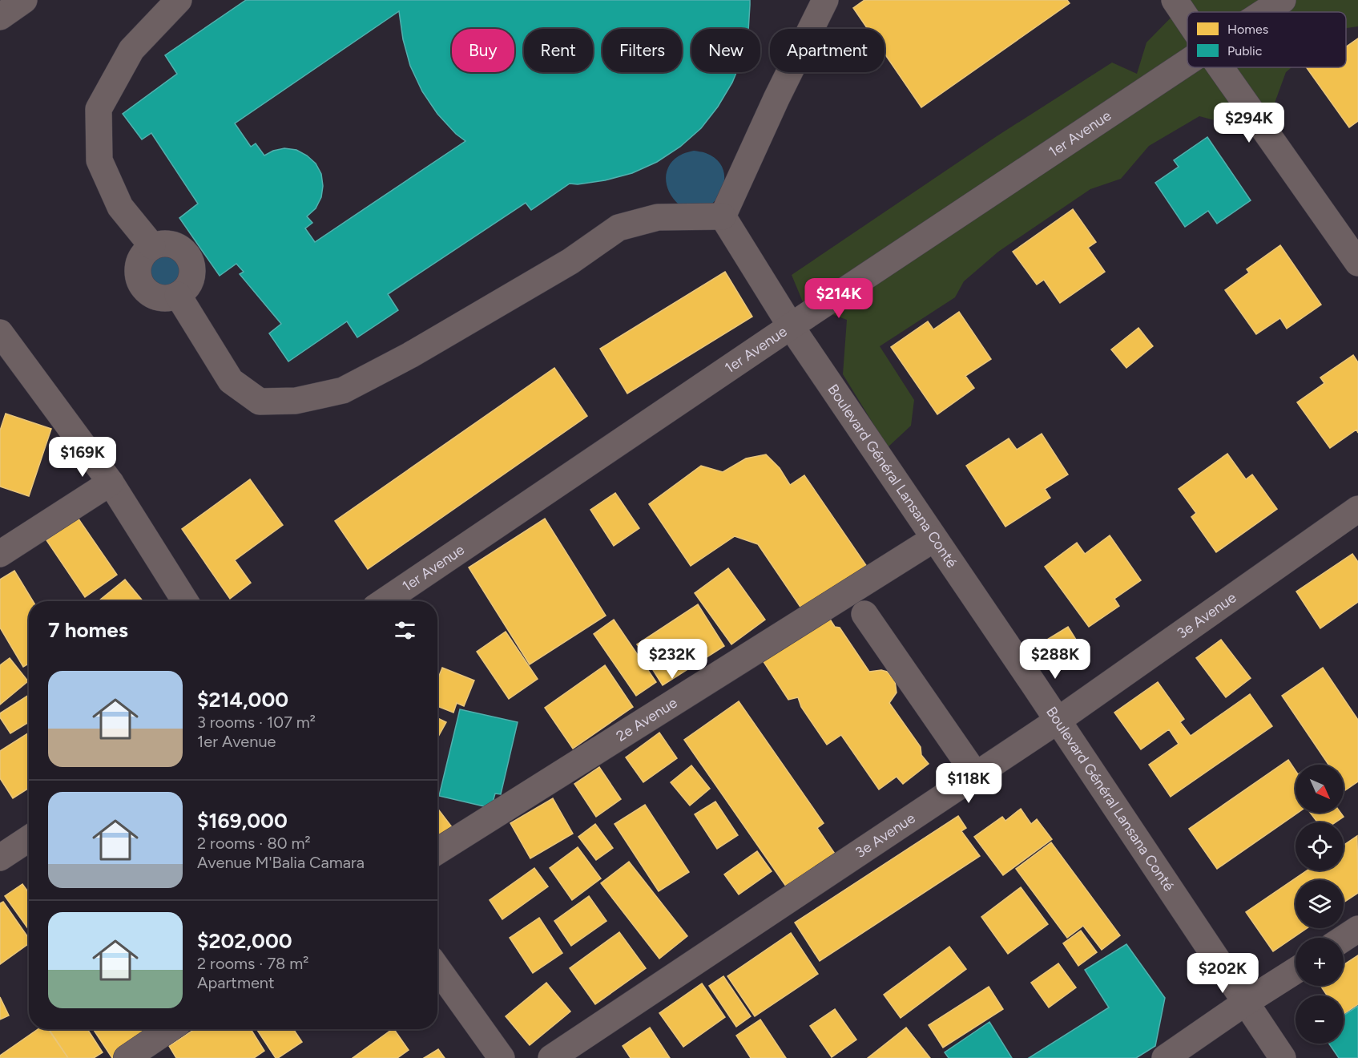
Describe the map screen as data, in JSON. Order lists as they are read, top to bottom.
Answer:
{
  "streets": {
    "street": [
      "1er Avenue",
      "Boulevard Général Lansana Conté",
      "3e Avenue",
      "2e Avenue"
    ]
  },
  "crossings": [
    ["1er Avenue", "Boulevard Général Lansana Conté"],
    ["Boulevard Général Lansana Conté", "3e Avenue"],
    ["Boulevard Général Lansana Conté", "2e Avenue"]
  ],
  "legend": ["Homes", "Public"],
  "north": "bottom right",
  "page": {
    "chip": [
      "Buy",
      "Rent",
      "Filters",
      "New",
      "Apartment"
    ],
    "price": [
      "$294K",
      "$214K",
      "$169K",
      "$232K",
      "$288K",
      "$118K",
      "$202K"
    ],
    "heading": "7 homes",
    "list": [
      {
        "name": "$214,000",
        "note": "3 rooms · 107 m² · 1er Avenue"
      },
      {
        "name": "$169,000",
        "note": "2 rooms · 80 m² · Avenue M'Balia Camara"
      },
      {
        "name": "$202,000",
        "note": "2 rooms · 78 m² · Apartment"
      }
    ],
    "map_buttons": ["+", "−"]
  }
}
